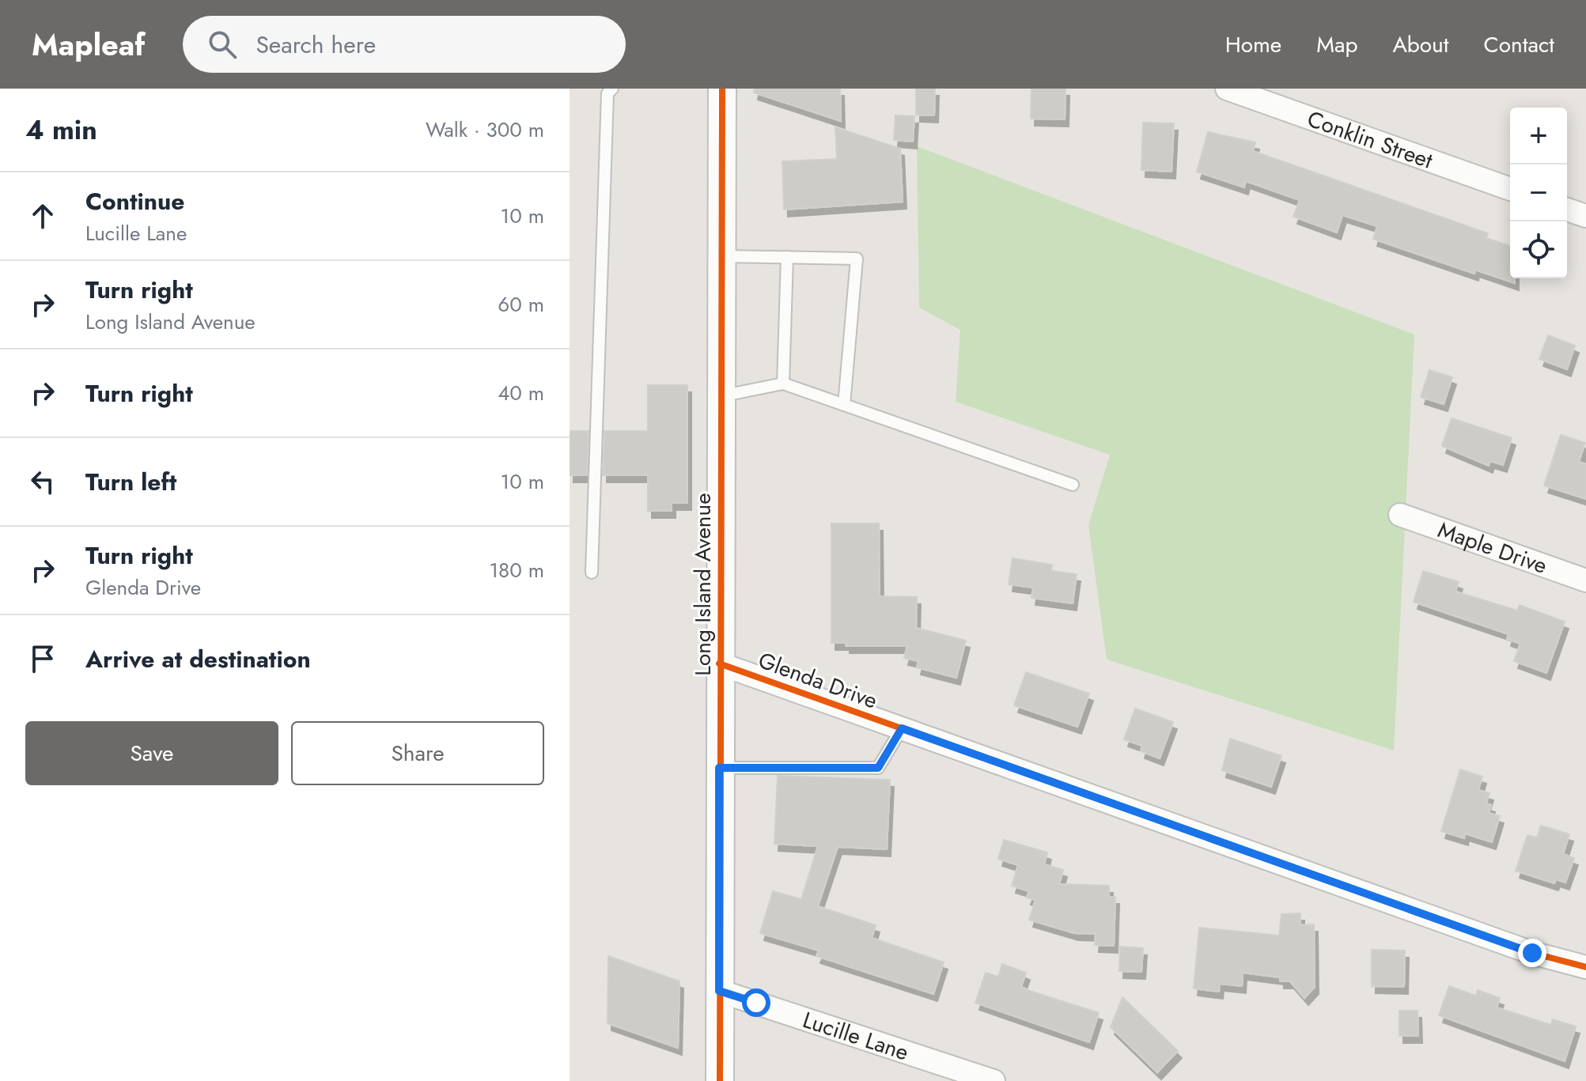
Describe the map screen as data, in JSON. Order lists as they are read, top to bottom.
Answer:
{
  "streets": {
    "street": [
      "Conklin Street",
      "Maple Drive",
      "Long Island Avenue",
      "Glenda Drive",
      "Lucille Lane"
    ]
  },
  "crossings": [
    ["Long Island Avenue", "Glenda Drive"],
    ["Long Island Avenue", "Lucille Lane"]
  ],
  "page": {
    "header": "Mapleaf",
    "search": "Search here",
    "nav": [
      "Home",
      "Map",
      "About",
      "Contact"
    ],
    "heading": ["4 min", "Walk · 300 m"],
    "map_buttons": ["+", "−"],
    "list": [
      ["Continue", "Lucille Lane", "10 m"],
      ["Turn right", "Long Island Avenue", "60 m"],
      ["Turn right", "40 m"],
      ["Turn left", "10 m"],
      ["Turn right", "Glenda Drive", "180 m"],
      "Arrive at destination"
    ],
    "buttons": ["Save", "Share"]
  }
}
